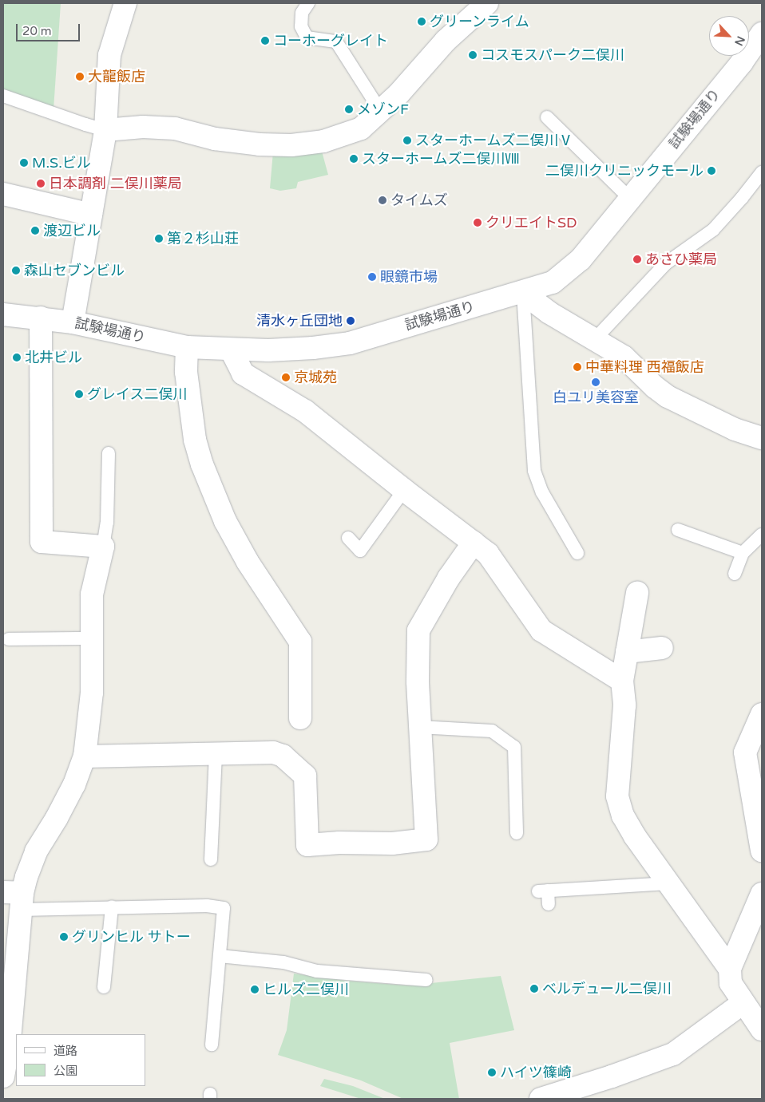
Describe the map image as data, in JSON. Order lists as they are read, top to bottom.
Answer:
{
  "streets": {
    "street": ["試験場通り"]
  },
  "places": [
    "グリーンライム",
    "コーホーグレイト",
    "コスモスパーク二俣川",
    "大龍飯店",
    "メゾンF",
    "スターホームズ二俣川Ⅴ",
    "スターホームズ二俣川Ⅷ",
    "M.S.ビル",
    "二俣川クリニックモール",
    "日本調剤 二俣川薬局",
    "タイムズ",
    "クリエイトSD",
    "渡辺ビル",
    "第２杉山荘",
    "あさひ薬局",
    "森山セブンビル",
    "眼鏡市場",
    "清水ヶ丘団地",
    "北井ビル",
    "中華料理 西福飯店",
    "京城苑",
    "白ユリ美容室",
    "グレイス二俣川",
    "グリンヒル サトー",
    "ベルデュール二俣川",
    "ヒルズ二俣川",
    "ハイツ篠崎"
  ],
  "legend": ["道路", "公園"],
  "scale_bar": "20 m",
  "north": "bottom right"
}
